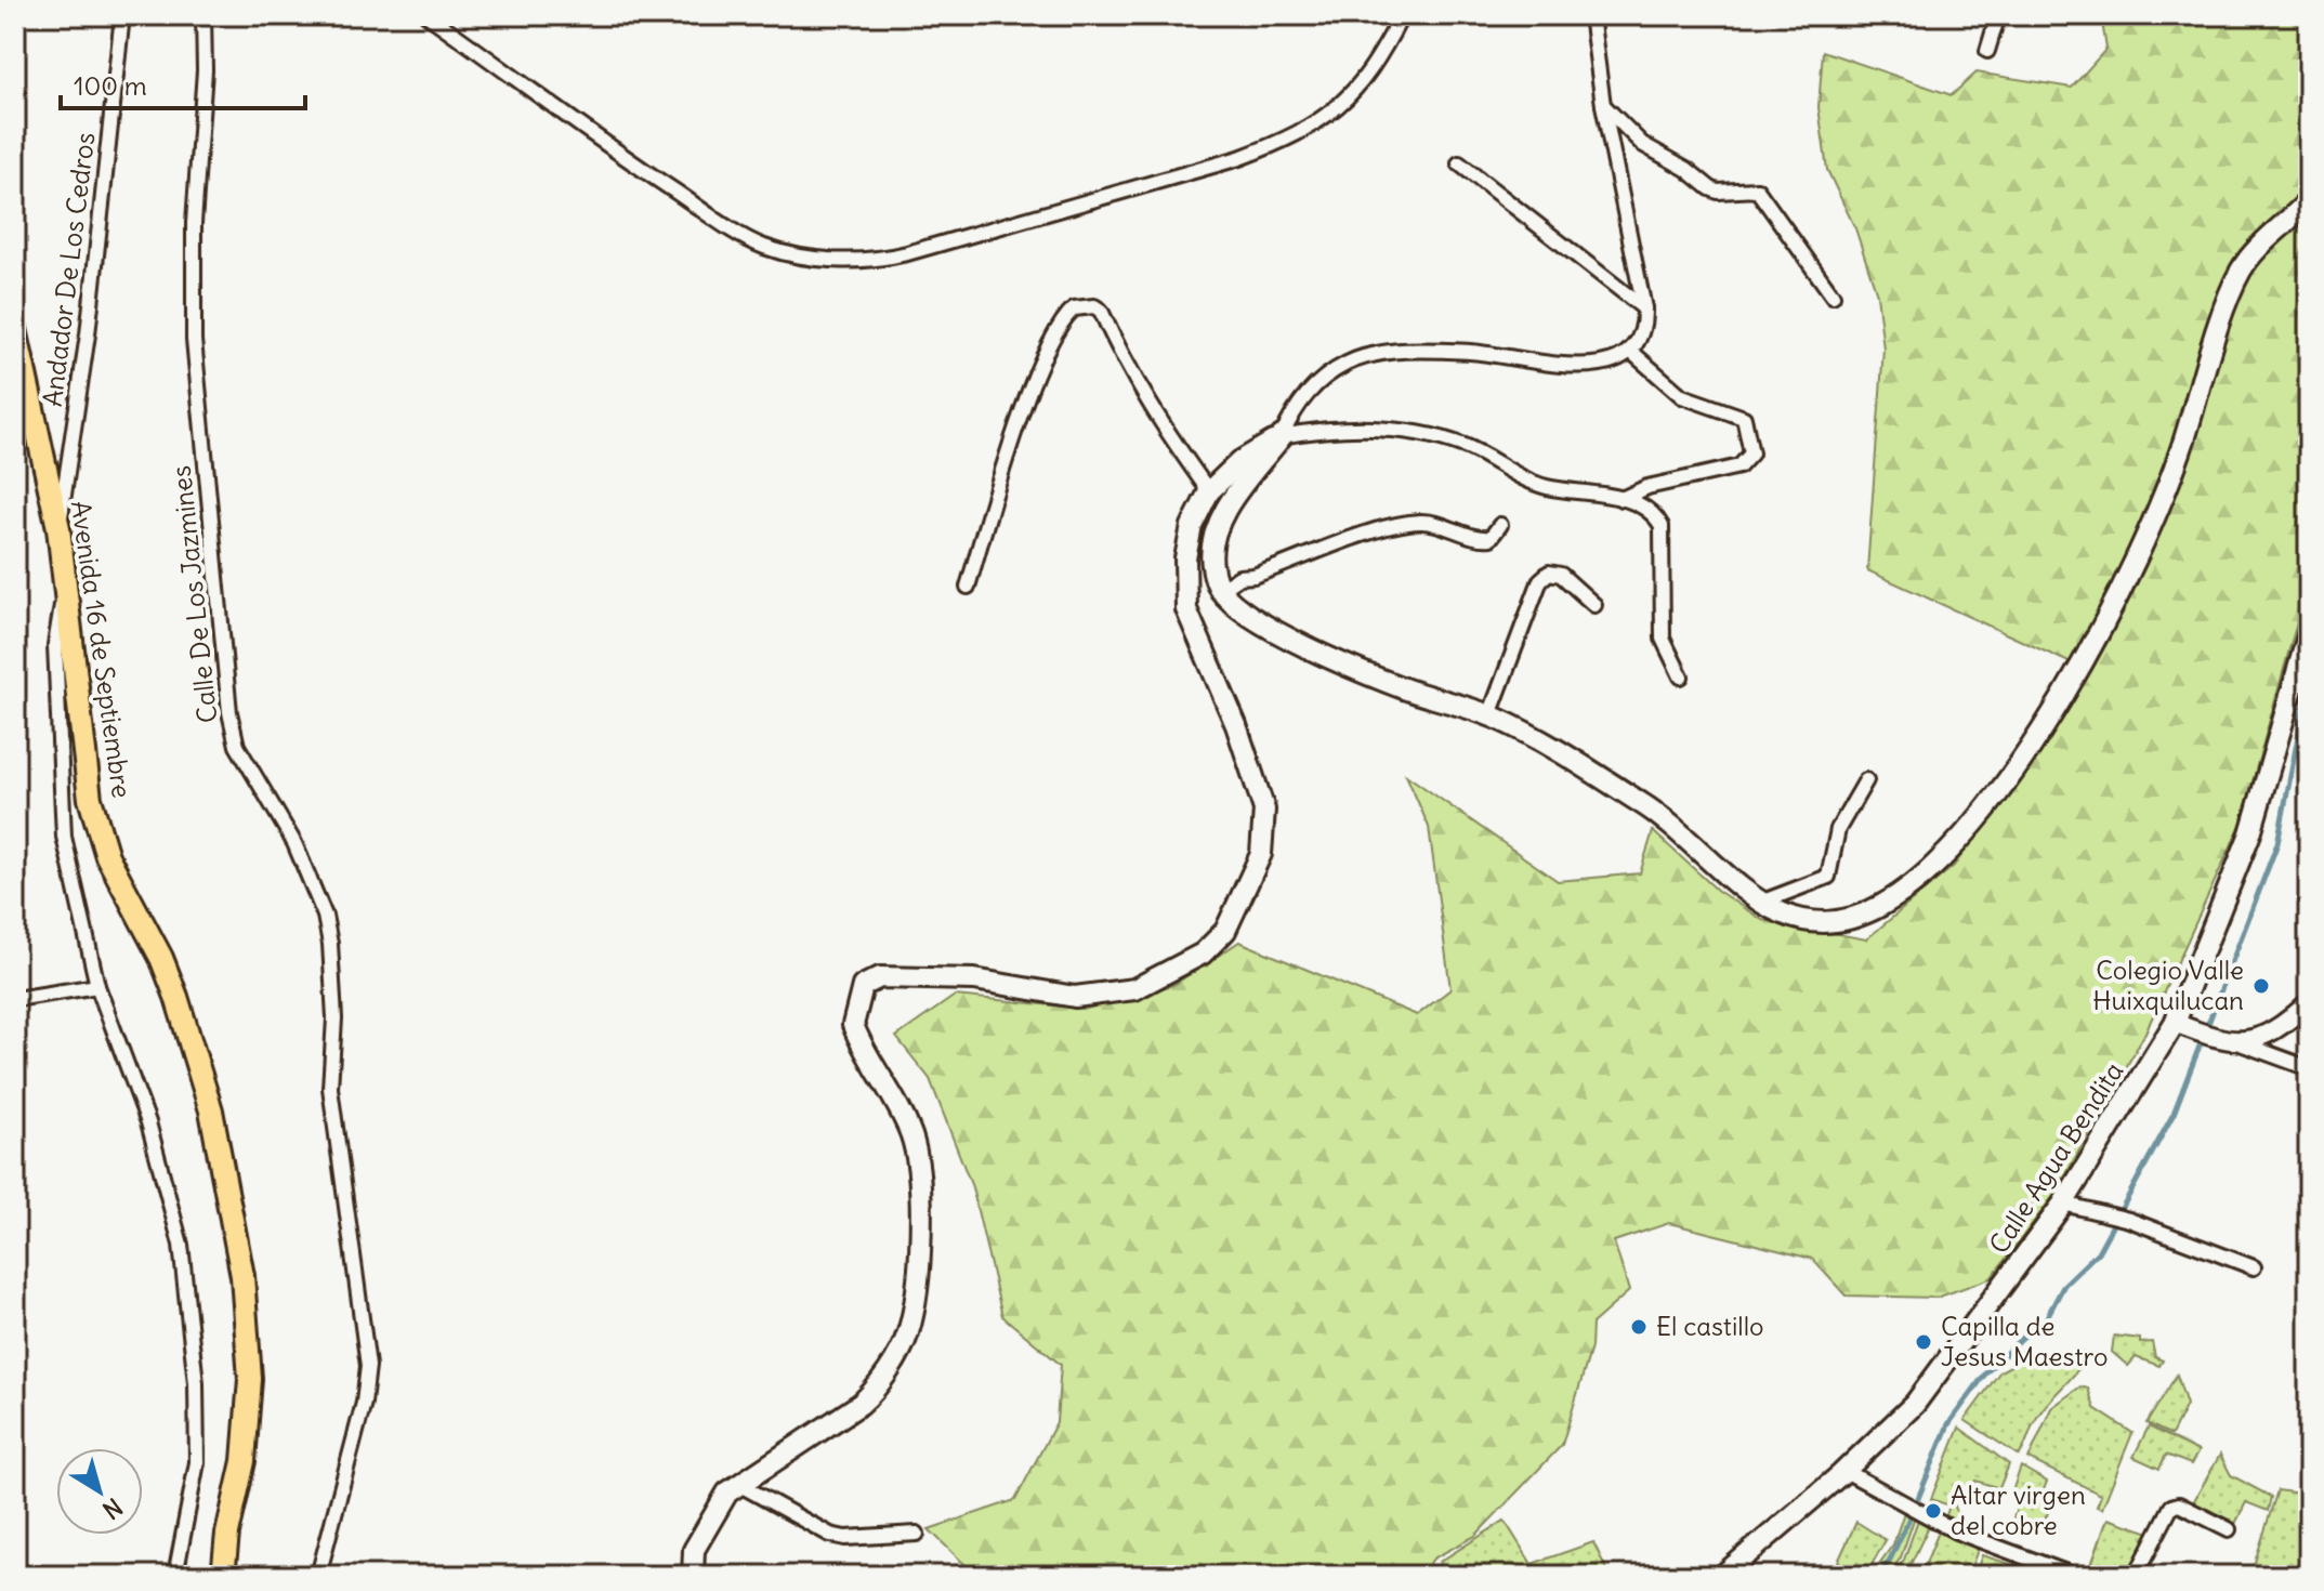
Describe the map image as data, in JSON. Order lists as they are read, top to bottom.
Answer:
{
  "streets": {
    "main road": ["Avenida 16 de Septiembre", "Calle Agua Bendita"],
    "street": ["Andador De Los Cedros", "Calle De Los Jazmines"]
  },
  "crossings": [
    ["Andador De Los Cedros", "Avenida 16 de Septiembre"]
  ],
  "places": [
    "Colegio Valle Huixquilucan",
    "El castillo",
    "Capilla de Jesus Maestro",
    "Altar virgen del cobre"
  ],
  "scale_bar": "100 m",
  "north": "bottom right"
}
